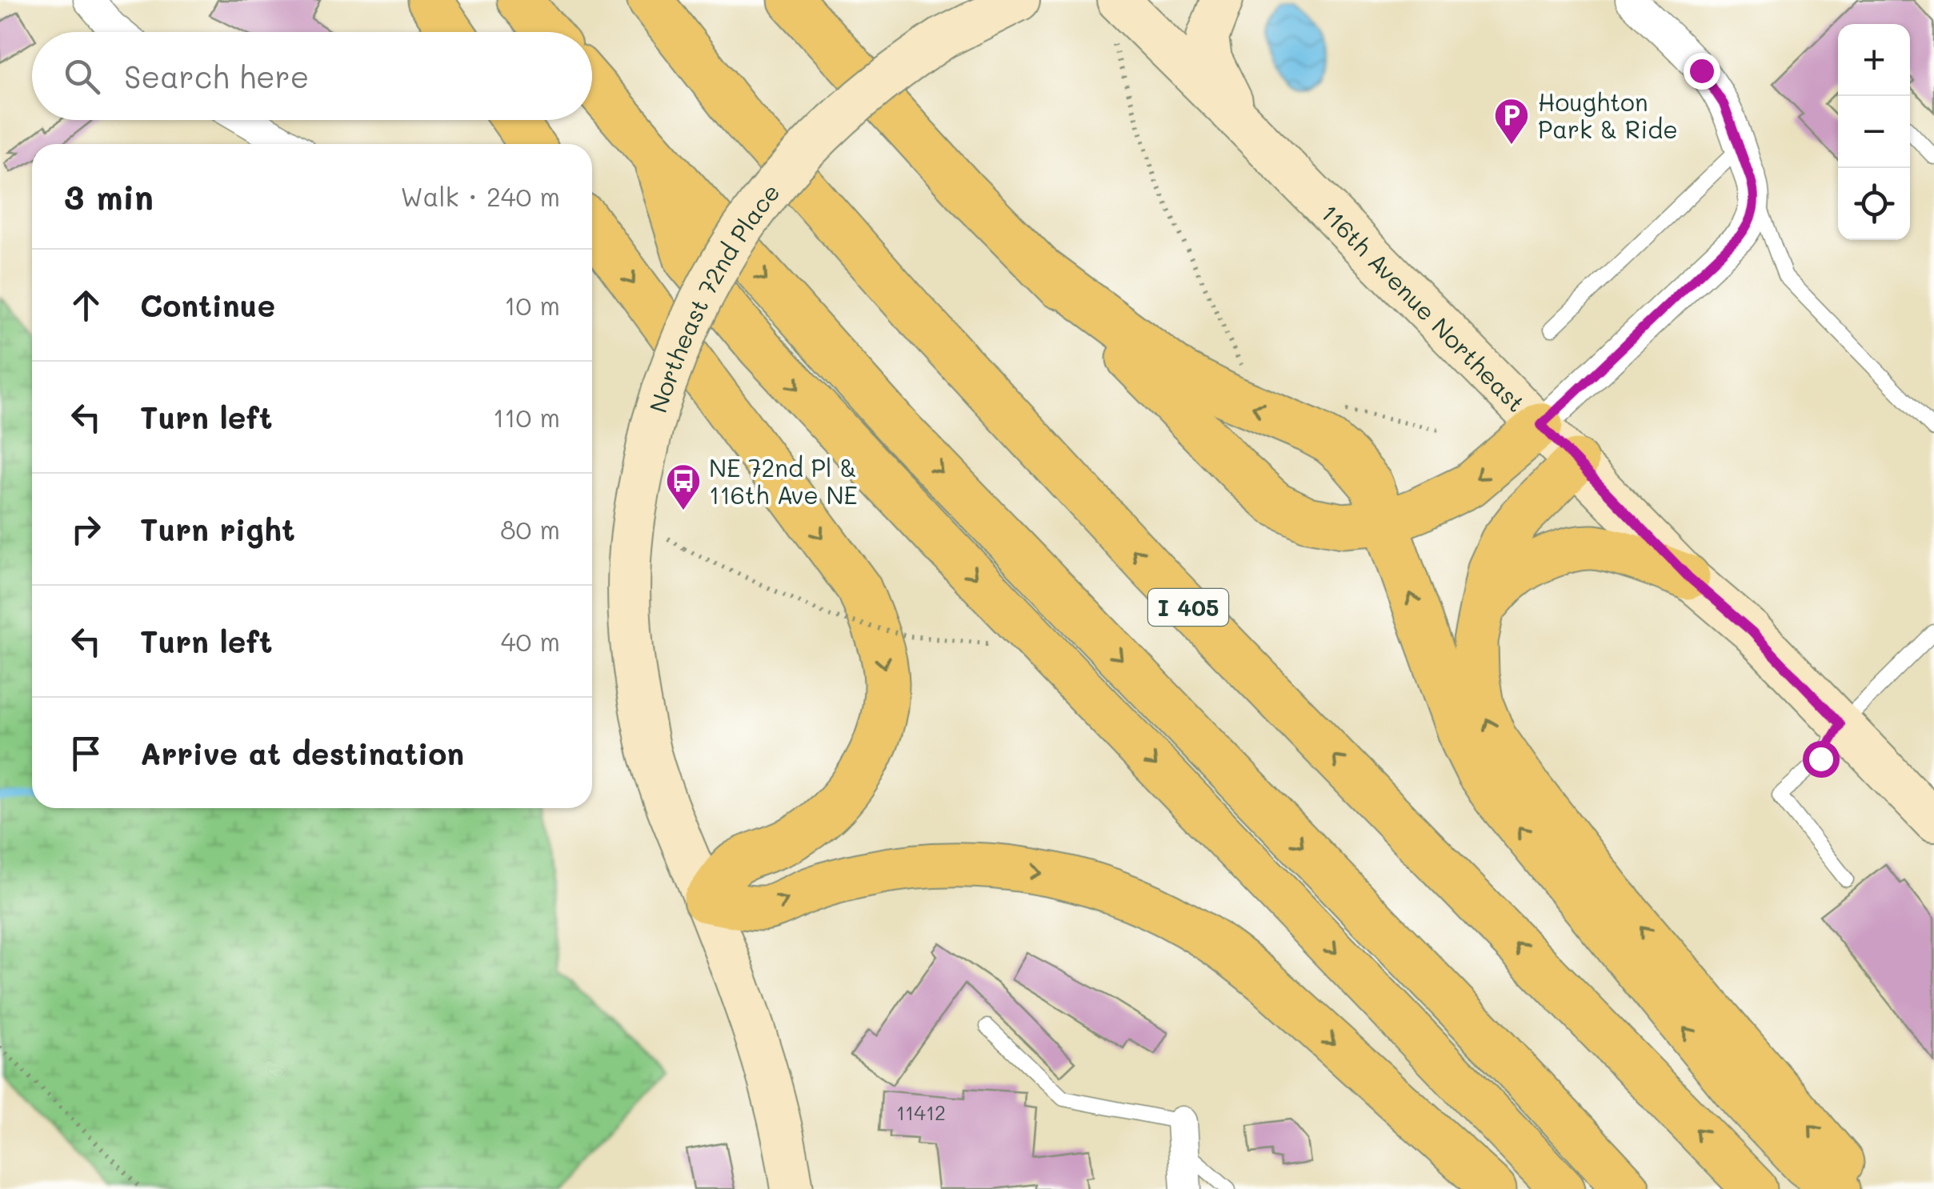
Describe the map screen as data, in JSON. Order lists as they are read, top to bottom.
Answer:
{
  "streets": {
    "highway": ["I 405"],
    "main road": ["Northeast 72nd Place", "116th Avenue Northeast"]
  },
  "places": {
    "parking": ["Houghton Park & Ride"],
    "bus stop": ["NE 72nd Pl & 116th Ave NE"]
  },
  "house_numbers": ["11412"],
  "page": {
    "map_buttons": ["+", "−"],
    "search": "Search here",
    "heading": ["3 min", "Walk · 240 m"],
    "list": [
      ["Continue", "10 m"],
      ["Turn left", "110 m"],
      ["Turn right", "80 m"],
      ["Turn left", "40 m"],
      "Arrive at destination"
    ]
  }
}
